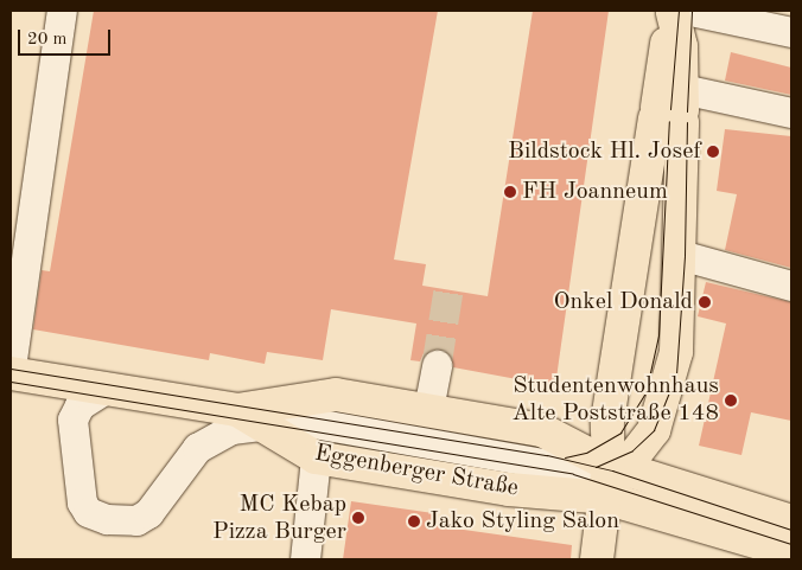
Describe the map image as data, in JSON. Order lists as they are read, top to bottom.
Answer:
{
  "streets": {
    "main road": ["Eggenberger Straße"]
  },
  "places": [
    "Bildstock Hl. Josef",
    "FH Joanneum",
    "Onkel Donald",
    "Studentenwohnhaus Alte Poststraße 148",
    "MC Kebap Pizza Burger",
    "Jako Styling Salon"
  ],
  "scale_bar": "20 m"
}
